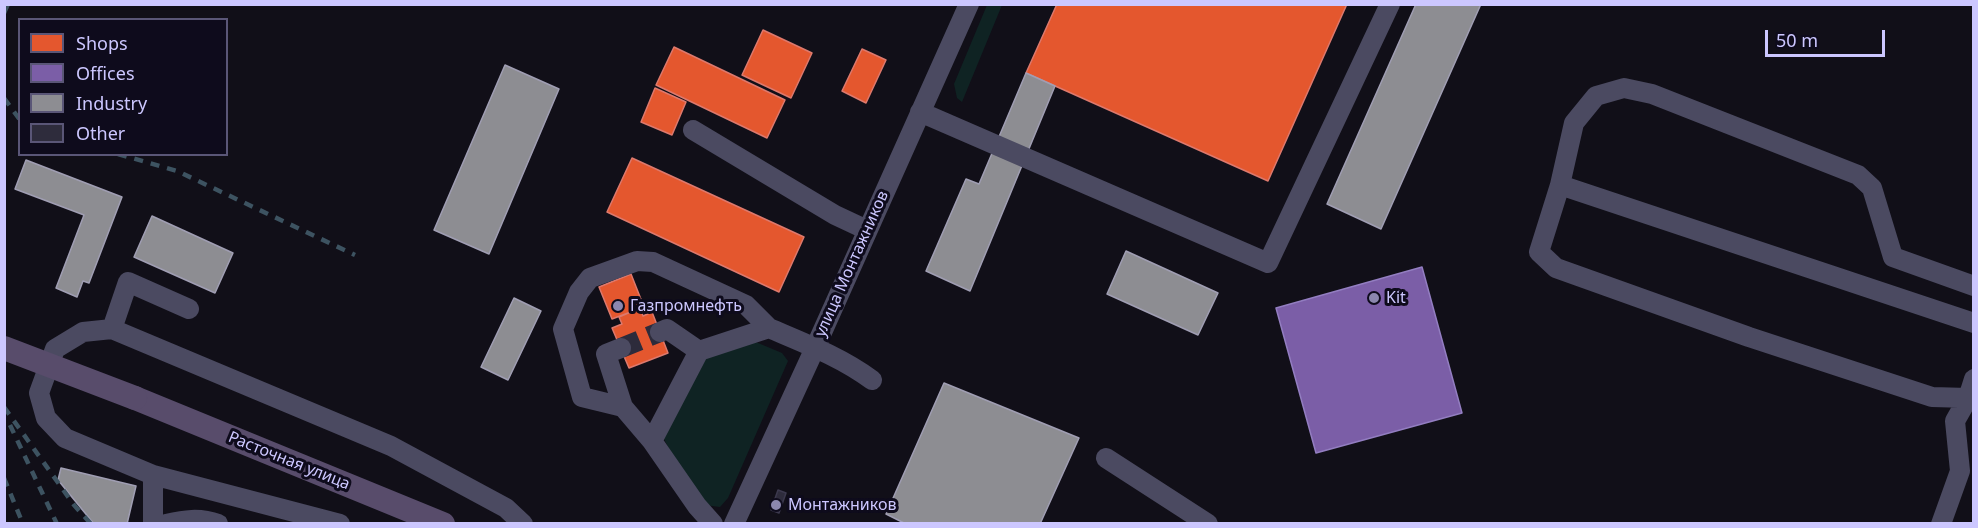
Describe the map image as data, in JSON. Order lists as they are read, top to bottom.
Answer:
{
  "streets": {
    "main road": ["Расточная улица"],
    "street": ["улица Монтажников"]
  },
  "places": ["Kit", "Газпромнефть", "Монтажников"],
  "legend": [
    "Shops",
    "Offices",
    "Industry",
    "Other"
  ],
  "scale_bar": "50 m"
}
